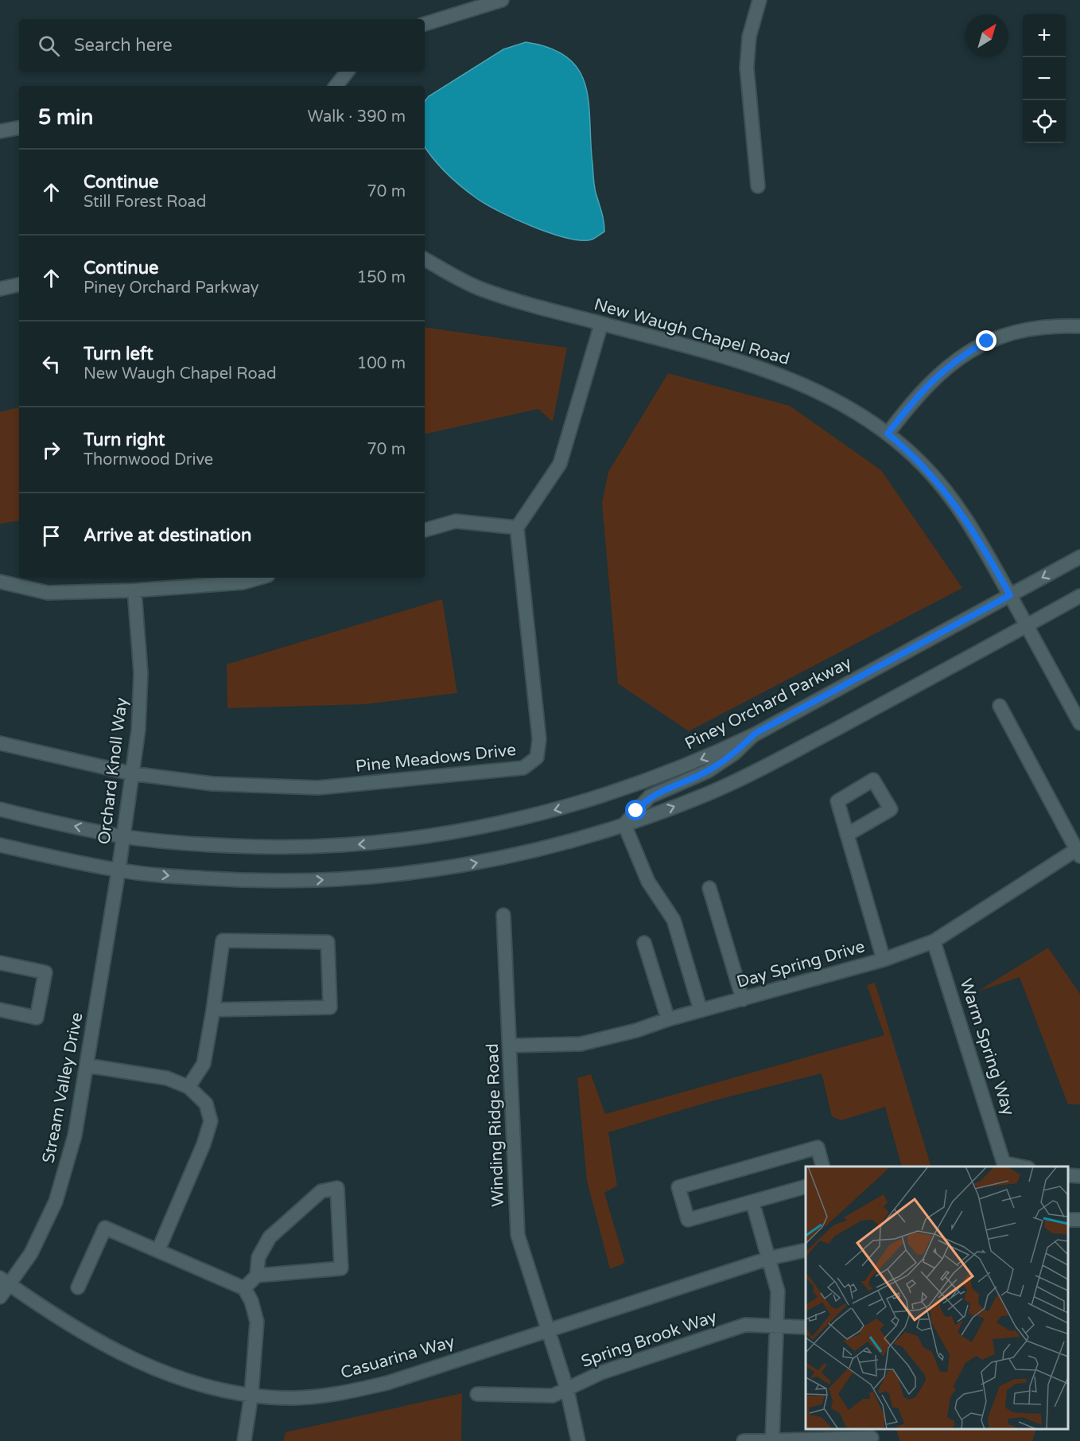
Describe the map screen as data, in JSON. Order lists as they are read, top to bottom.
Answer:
{
  "streets": {
    "street": [
      "New Waugh Chapel Road",
      "Piney Orchard Parkway",
      "Pine Meadows Drive",
      "Orchard Knoll Way",
      "Day Spring Drive",
      "Warm Spring Way",
      "Stream Valley Drive",
      "Winding Ridge Road",
      "Spring Brook Way",
      "Casuarina Way"
    ]
  },
  "crossings": [
    ["New Waugh Chapel Road", "Piney Orchard Parkway"],
    ["Piney Orchard Parkway", "Orchard Knoll Way"],
    ["Pine Meadows Drive", "Orchard Knoll Way"],
    ["Orchard Knoll Way", "Stream Valley Drive"],
    ["Day Spring Drive", "Warm Spring Way"],
    ["Day Spring Drive", "Winding Ridge Road"],
    ["Stream Valley Drive", "Casuarina Way"],
    ["Winding Ridge Road", "Spring Brook Way"],
    ["Winding Ridge Road", "Casuarina Way"]
  ],
  "north": "top right",
  "page": {
    "map_buttons": ["+", "−"],
    "search": "Search here",
    "heading": ["5 min", "Walk · 390 m"],
    "list": [
      ["Continue", "Still Forest Road", "70 m"],
      ["Continue", "Piney Orchard Parkway", "150 m"],
      ["Turn left", "New Waugh Chapel Road", "100 m"],
      ["Turn right", "Thornwood Drive", "70 m"],
      "Arrive at destination"
    ]
  }
}
